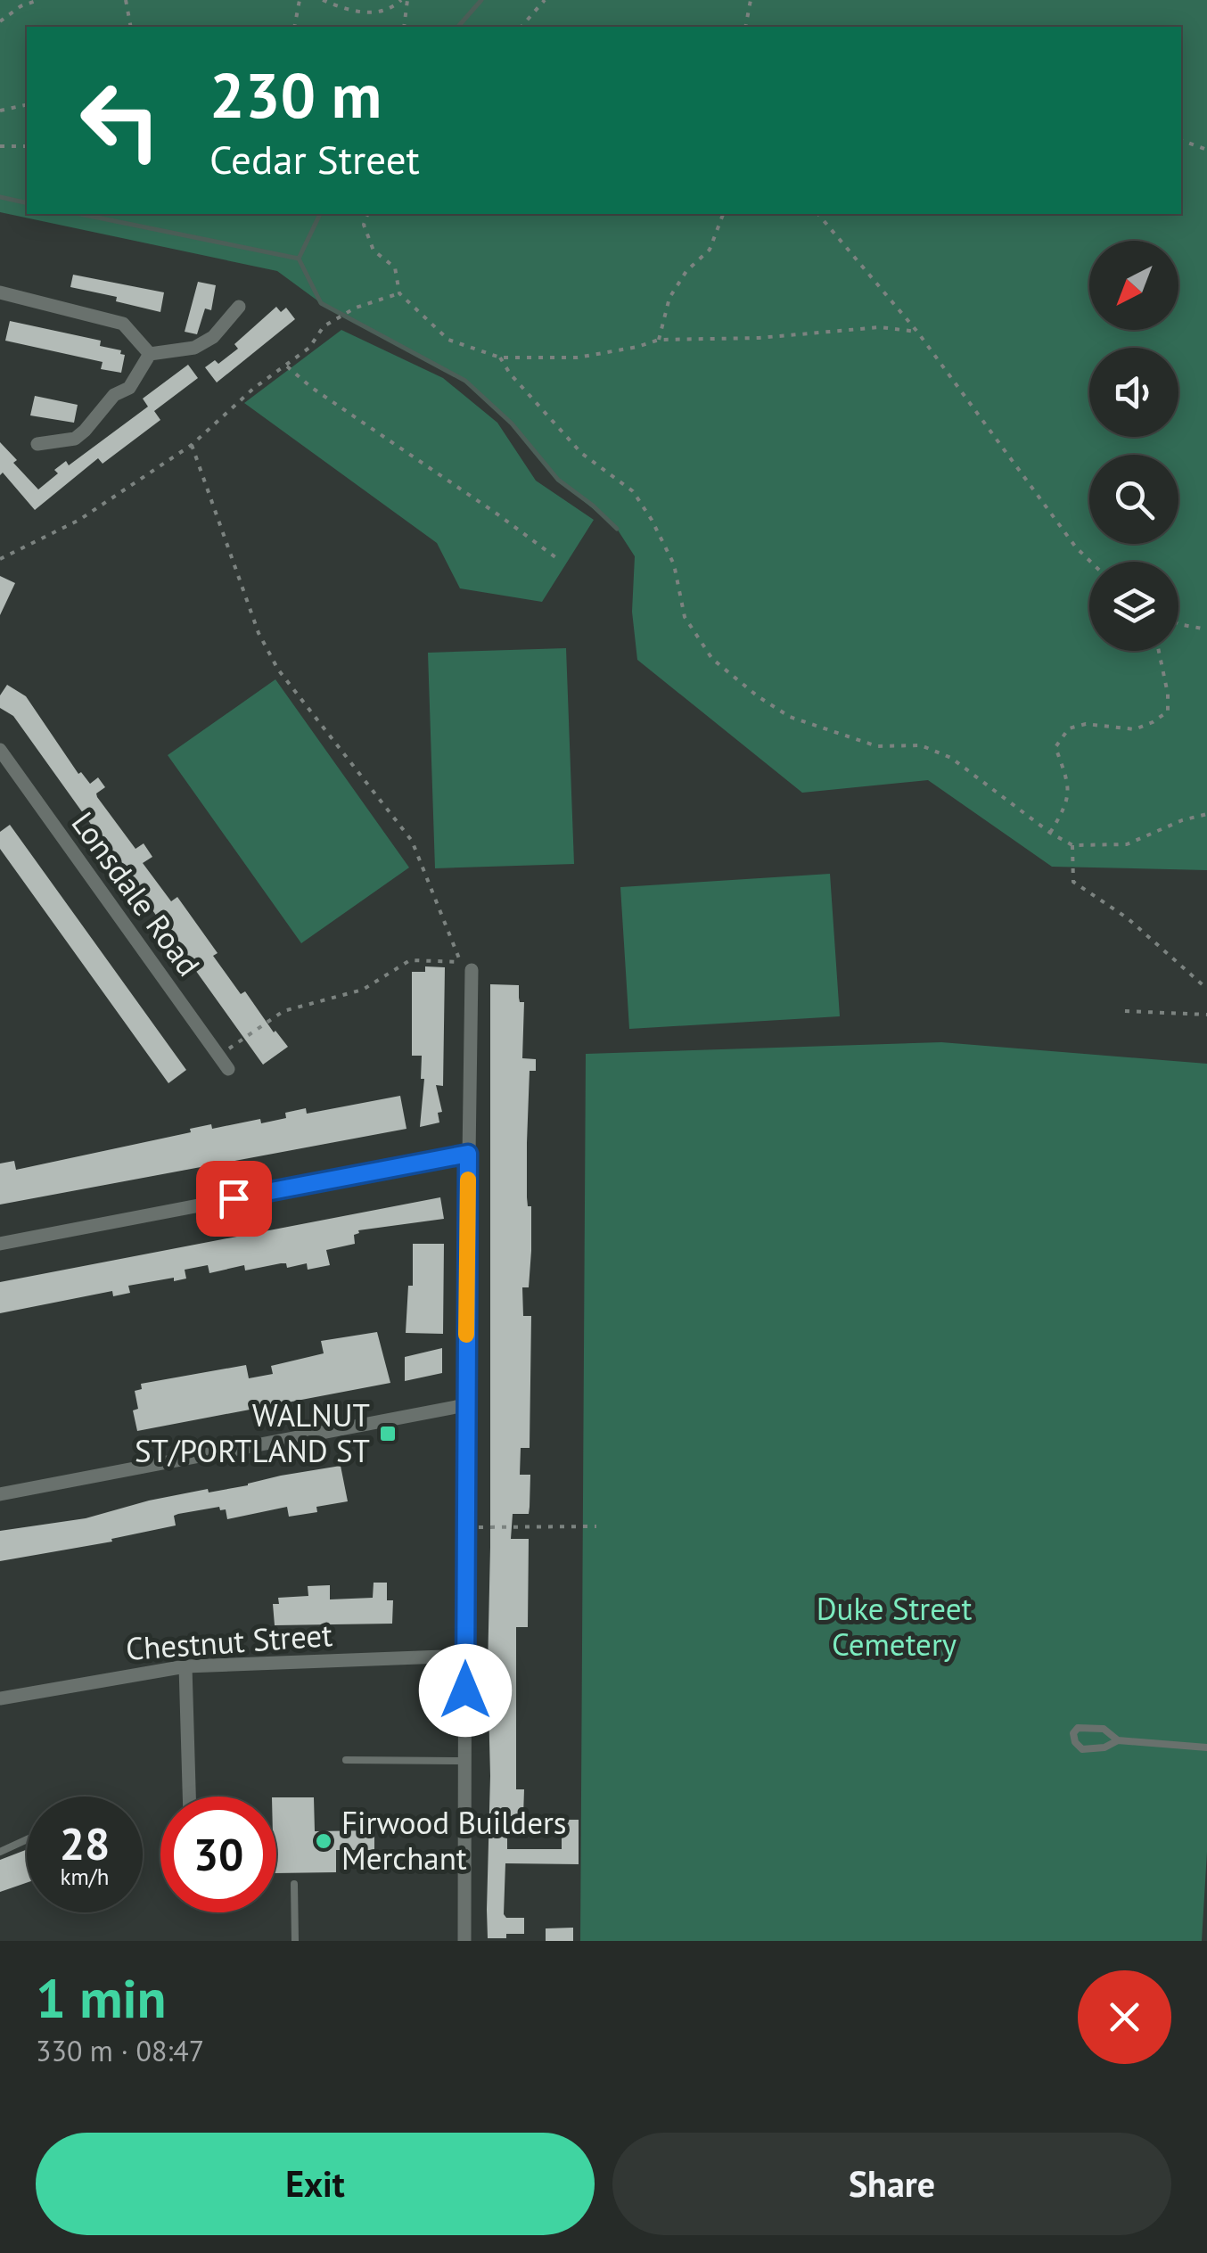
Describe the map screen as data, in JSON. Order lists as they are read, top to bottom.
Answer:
{
  "streets": {
    "street": ["Lonsdale Road", "Chestnut Street"]
  },
  "parks": ["Duke Street Cemetery"],
  "places": {
    "transit": ["WALNUT ST/PORTLAND ST"],
    "other": ["Firwood Builders Merchant"]
  },
  "north": "bottom left",
  "page": {
    "turn": ["230 m", "Cedar Street"],
    "speed": "28 km/h",
    "limit": "30",
    "heading": ["1 min", "330 m · 08:47"],
    "buttons": ["Exit", "Share"]
  }
}
